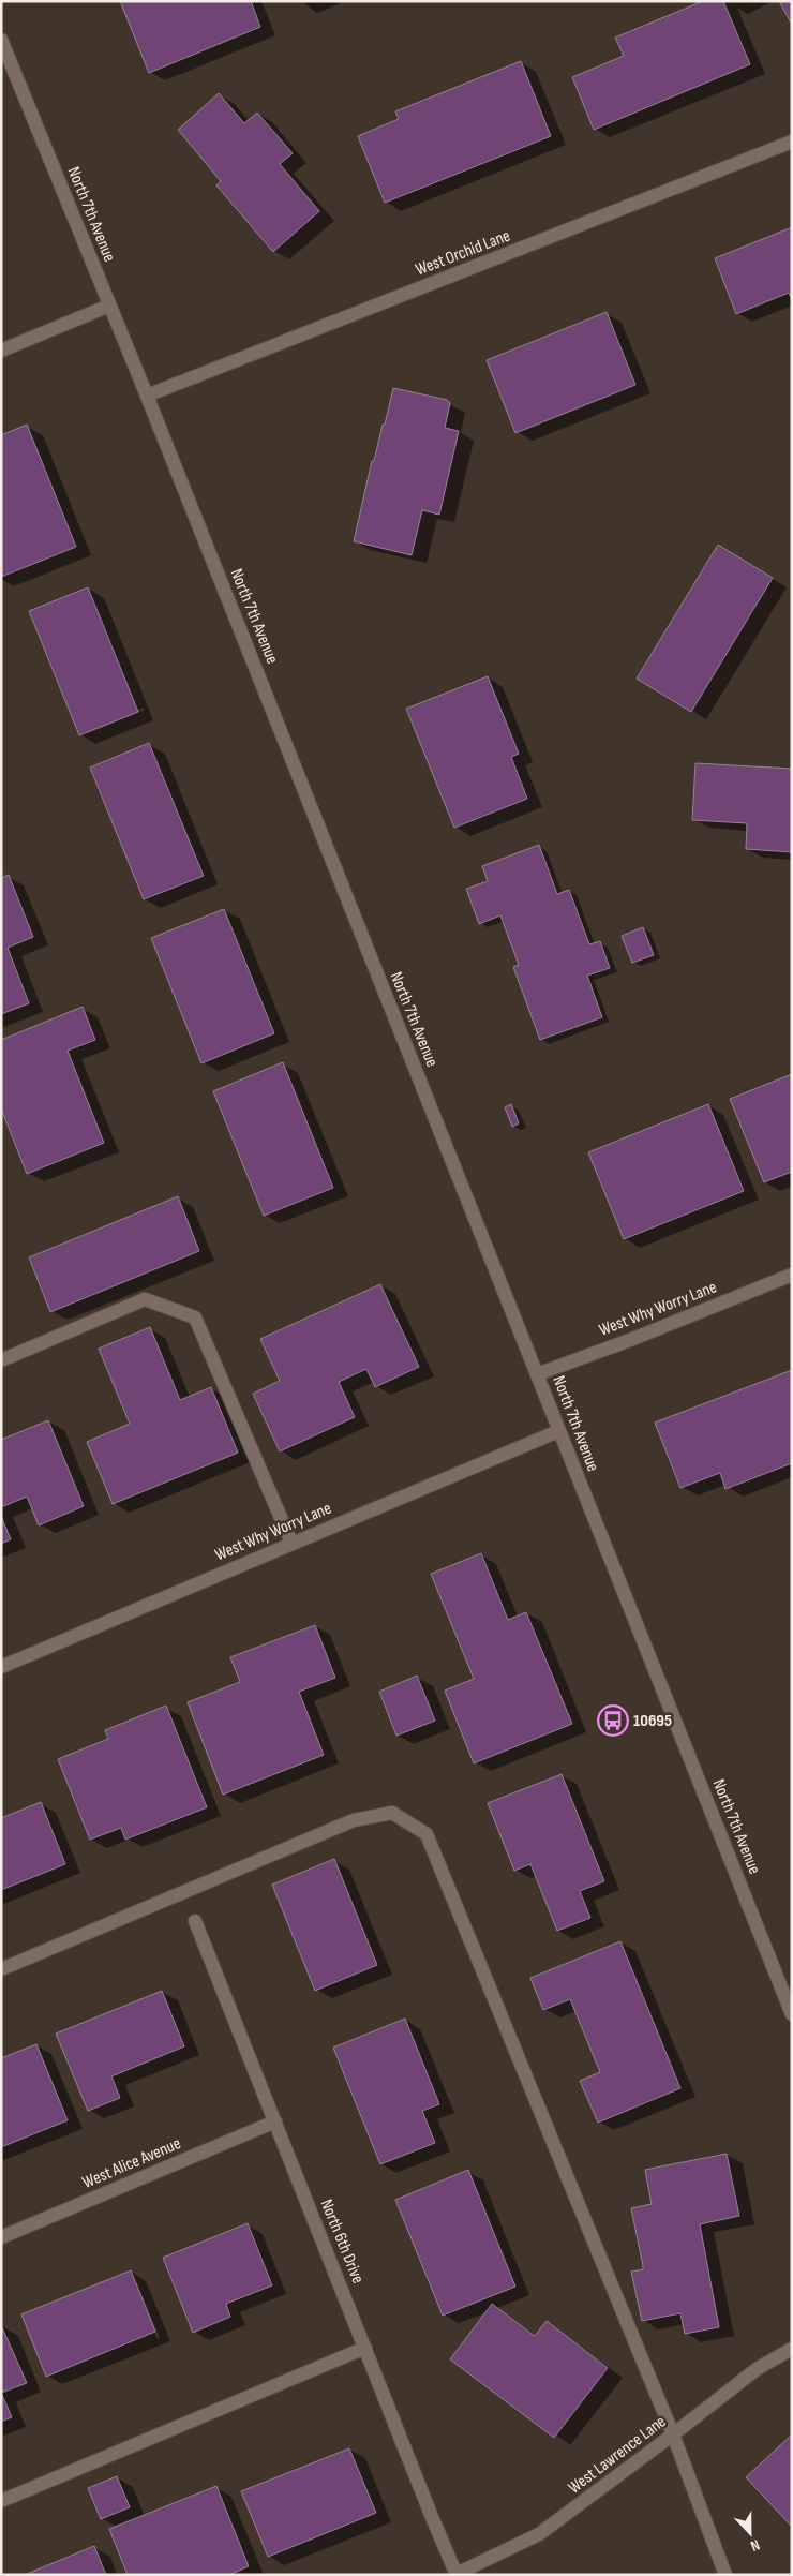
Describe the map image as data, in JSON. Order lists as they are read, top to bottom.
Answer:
{
  "streets": {
    "street": [
      "North 7th Avenue",
      "West Orchid Lane",
      "West Why Worry Lane",
      "West Alice Avenue",
      "North 6th Drive",
      "West Lawrence Lane"
    ]
  },
  "crossings": [
    ["North 7th Avenue", "West Orchid Lane"],
    ["North 7th Avenue", "West Why Worry Lane"],
    ["West Alice Avenue", "North 6th Drive"],
    ["North 6th Drive", "West Lawrence Lane"]
  ],
  "places": {
    "bus stop": ["10695"]
  },
  "north": "bottom"
}
